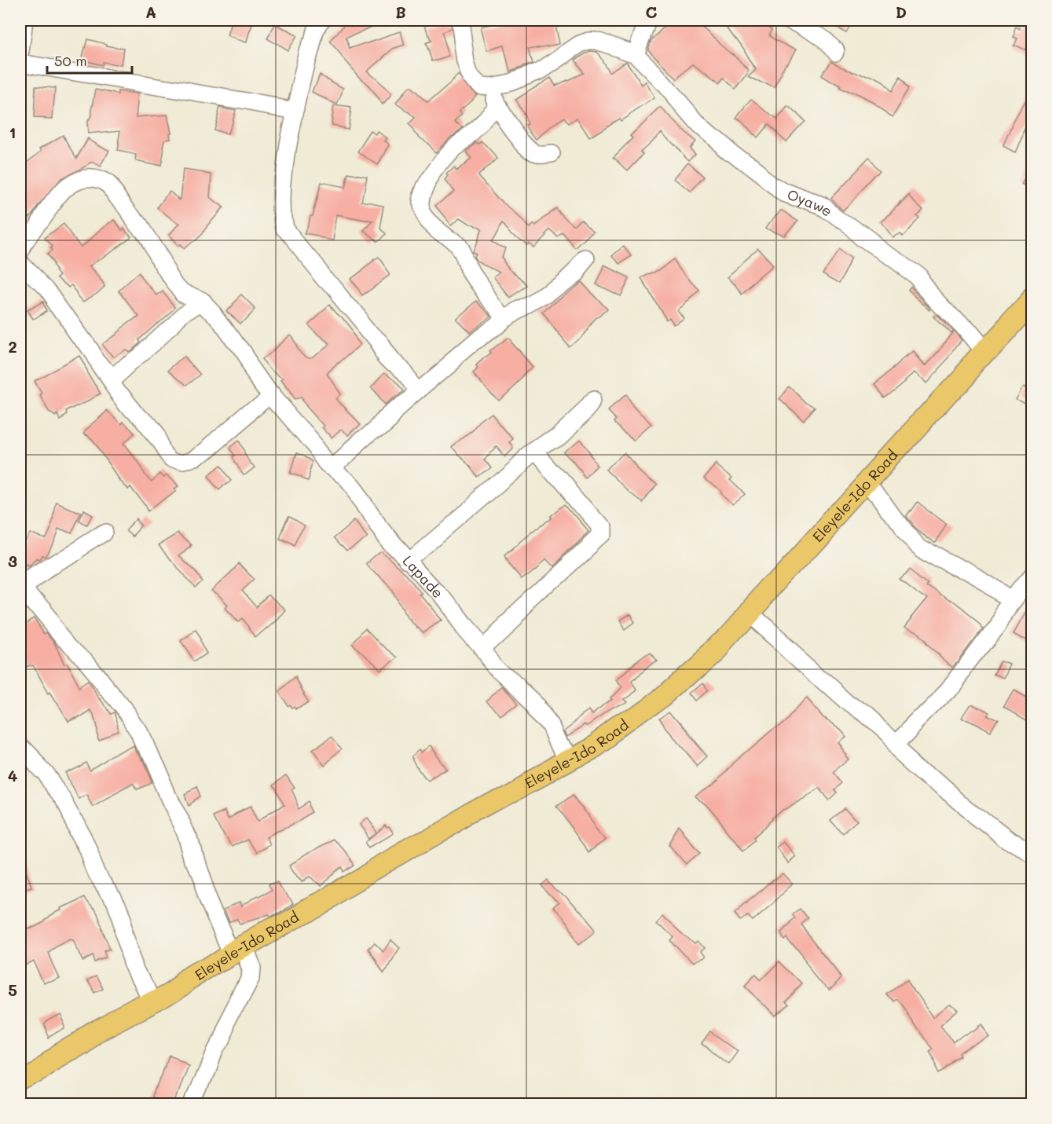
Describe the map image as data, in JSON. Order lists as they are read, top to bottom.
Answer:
{
  "streets": {
    "main road": ["Eleyele-Ido Road"],
    "street": ["Oyawe", "Lapade"]
  },
  "crossings": [
    ["Oyawe", "Eleyele-Ido Road"],
    ["Eleyele-Ido Road", "Lapade"]
  ],
  "scale_bar": "50 m",
  "grid": {
    "columns": [
      "A",
      "B",
      "C",
      "D"
    ],
    "rows": [
      "1",
      "2",
      "3",
      "4",
      "5"
    ]
  }
}
